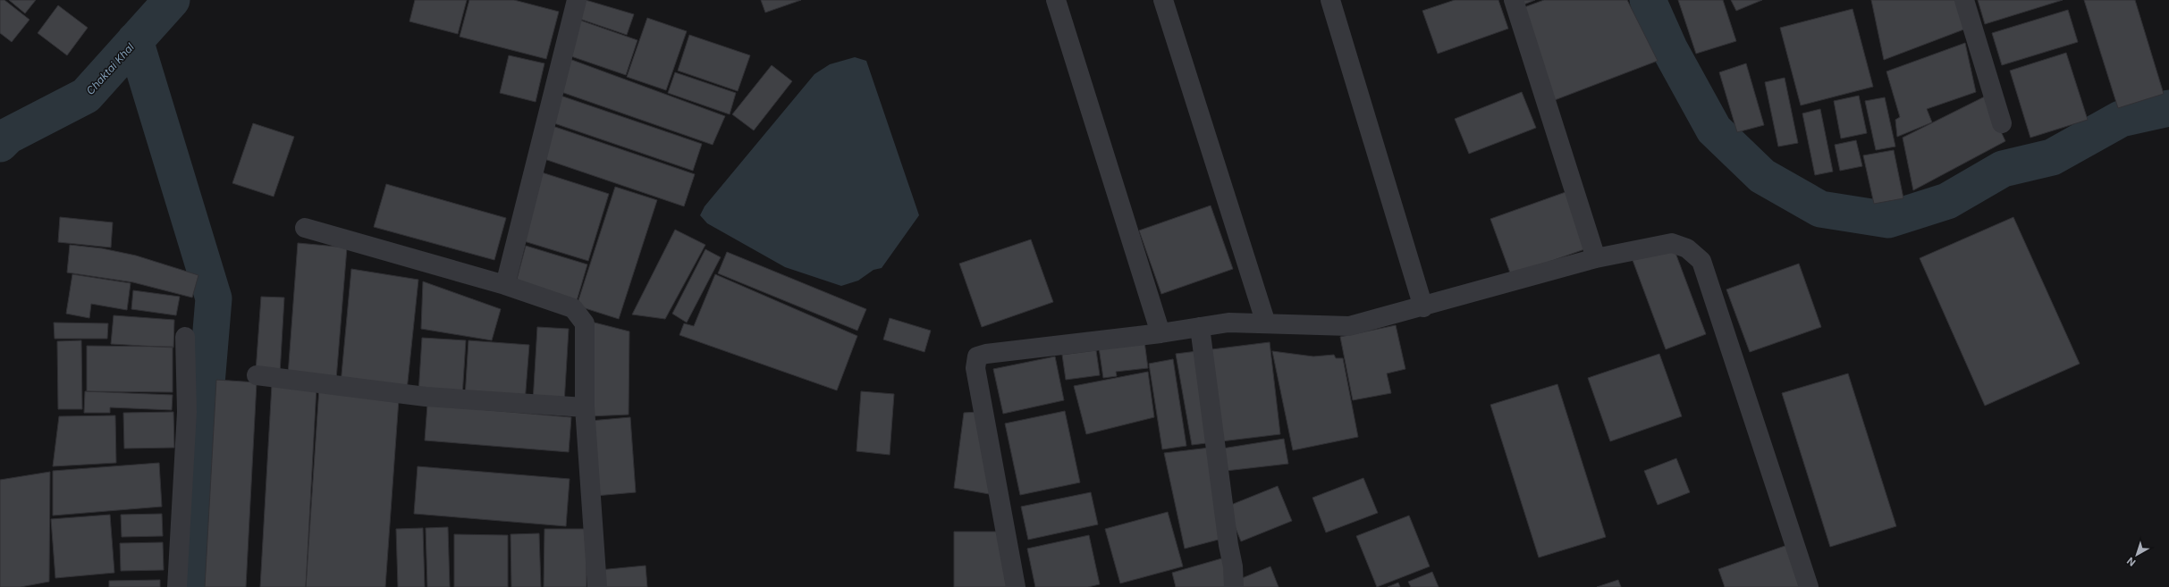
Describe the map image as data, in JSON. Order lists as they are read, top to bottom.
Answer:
{
  "water": ["Chaktai Khal"],
  "north": "bottom left"
}
